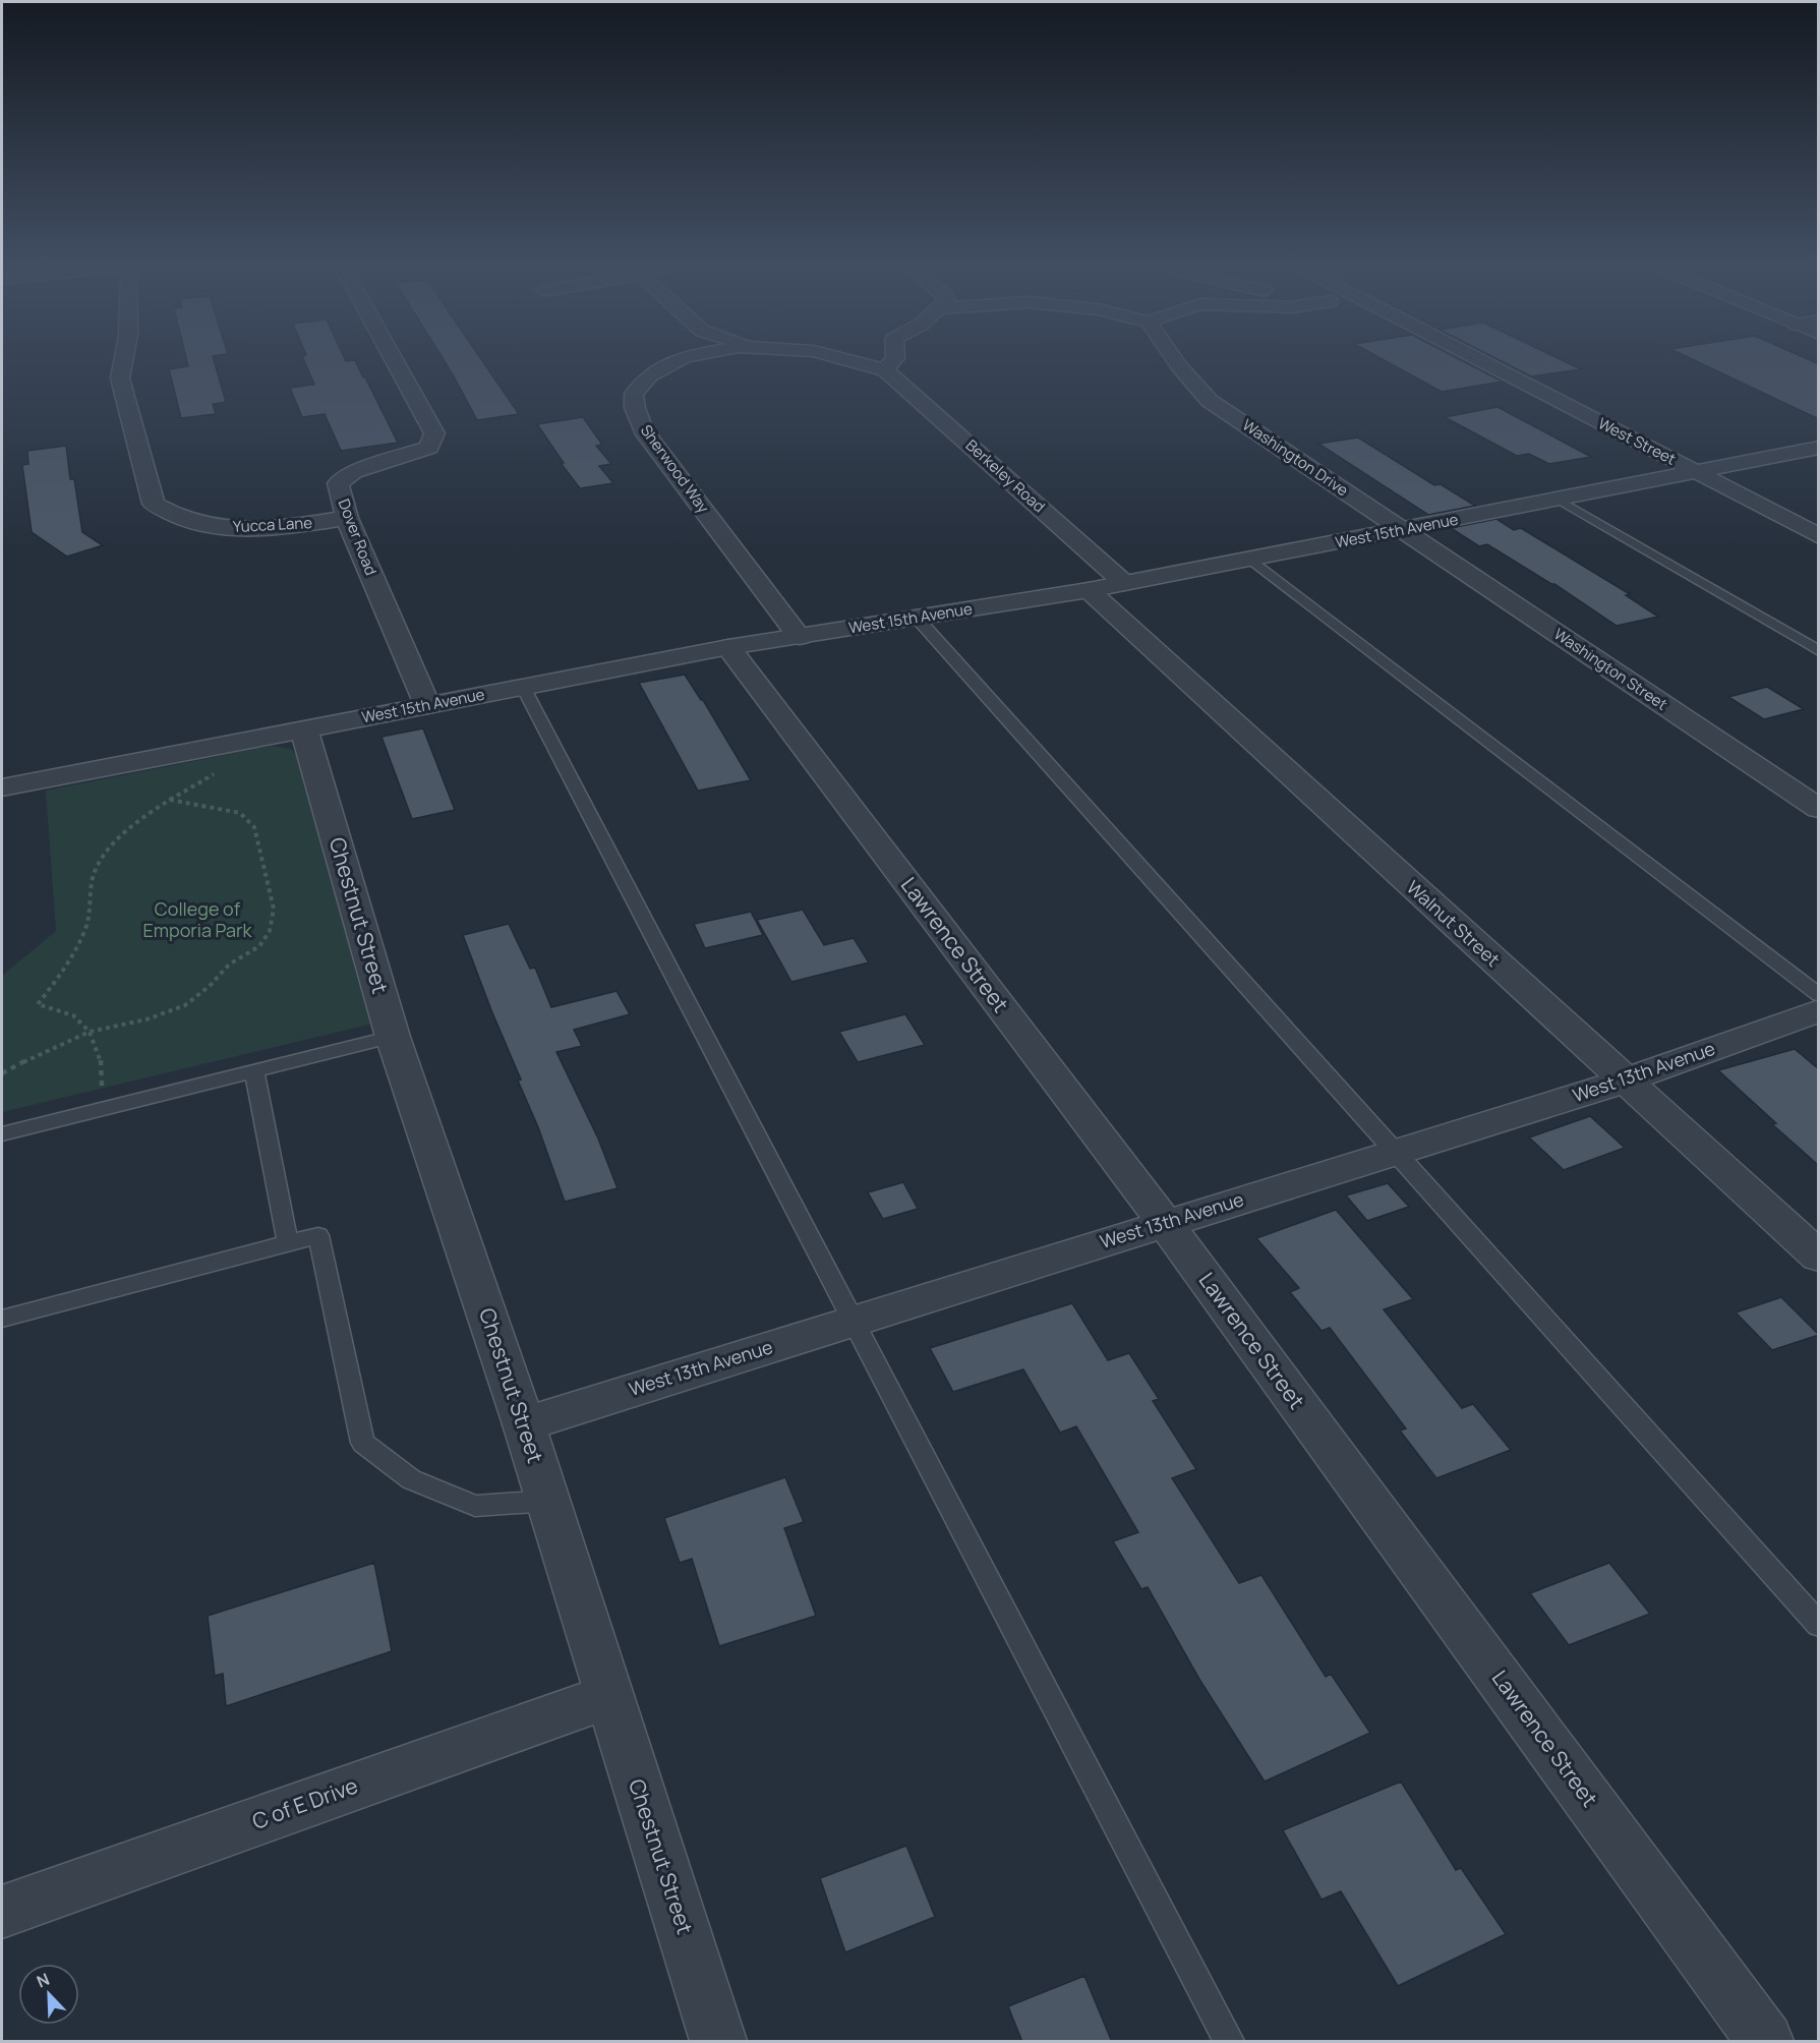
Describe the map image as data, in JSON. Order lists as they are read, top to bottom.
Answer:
{
  "streets": {
    "street": [
      "West Street",
      "Washington Drive",
      "Sherwood Way",
      "Berkeley Road",
      "Yucca Lane",
      "West 15th Avenue",
      "Dover Road",
      "Washington Street",
      "Chestnut Street",
      "Walnut Street",
      "Lawrence Street",
      "West 13th Avenue",
      "C of E Drive"
    ]
  },
  "crossings": [
    ["West Street", "West 15th Avenue"],
    ["Washington Drive", "West 15th Avenue"],
    ["Washington Drive", "Washington Street"],
    ["Sherwood Way", "Berkeley Road"],
    ["Sherwood Way", "West 15th Avenue"],
    ["Berkeley Road", "West 15th Avenue"],
    ["Yucca Lane", "Dover Road"],
    ["West 15th Avenue", "Dover Road"],
    ["West 15th Avenue", "Washington Street"],
    ["West 15th Avenue", "Chestnut Street"],
    ["West 15th Avenue", "Walnut Street"],
    ["West 15th Avenue", "Lawrence Street"],
    ["Chestnut Street", "West 13th Avenue"],
    ["Chestnut Street", "C of E Drive"],
    ["Walnut Street", "West 13th Avenue"],
    ["Lawrence Street", "West 13th Avenue"]
  ],
  "parks": ["College of Emporia Park"],
  "north": "top left"
}
